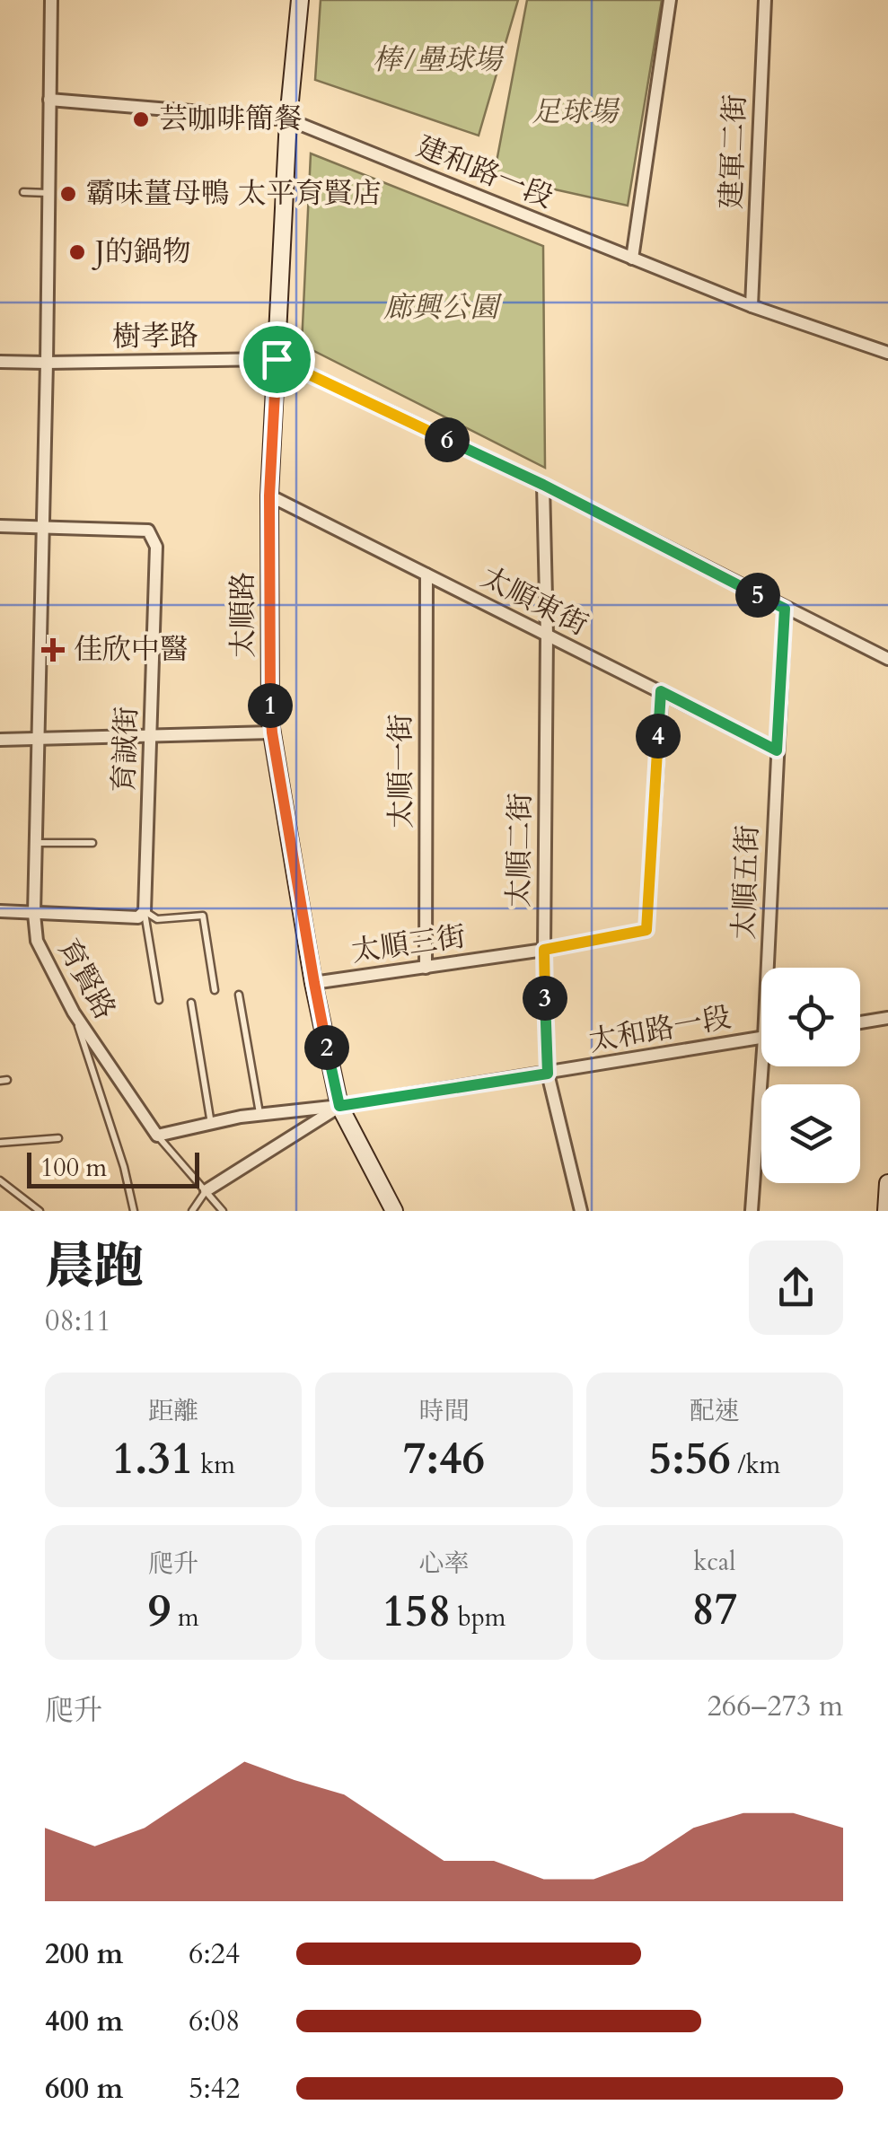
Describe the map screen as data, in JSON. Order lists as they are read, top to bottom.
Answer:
{
  "streets": {
    "street": [
      "建軍二街",
      "建和路一段",
      "樹孝路",
      "太順東街",
      "太順路",
      "育誠街",
      "太順一街",
      "太順二街",
      "太順五街",
      "太順三街",
      "育賢路",
      "太和路一段"
    ]
  },
  "crossings": [
    ["建軍二街", "建和路一段"],
    ["建和路一段", "太順路"],
    ["建和路一段", "育賢路"],
    ["樹孝路", "太順路"],
    ["樹孝路", "太順二街"],
    ["樹孝路", "太順五街"],
    ["樹孝路", "育賢路"],
    ["太順東街", "太順路"],
    ["太順東街", "太順一街"],
    ["太順東街", "太順二街"],
    ["太順東街", "太順五街"],
    ["太順東街", "太順三街"],
    ["太順路", "太順三街"],
    ["太順路", "太和路一段"],
    ["育誠街", "育賢路"],
    ["太順一街", "太順三街"],
    ["太順二街", "太順三街"],
    ["太順二街", "太和路一段"],
    ["育賢路", "太和路一段"]
  ],
  "parks": ["棒/壘球場", "足球場", "廊興公園"],
  "places": {
    "other": ["芸咖啡簡餐", "霸味薑母鴨 太平育賢店", "J的鍋物"],
    "health": ["佳欣中醫"]
  },
  "scale_bar": "100 m",
  "page": {
    "pins": [
      "6",
      "5",
      "1",
      "4",
      "3",
      "2"
    ],
    "scale": "100 m",
    "heading": ["晨跑", "08:11"],
    "stats": [
      ["距離", "1.31 km"],
      ["時間", "7:46"],
      ["配速", "5:56 /km"],
      ["爬升", "9 m"],
      ["心率", "158 bpm"],
      ["kcal", "87"]
    ],
    "chart": ["爬升", "266–273 m"],
    "list": [
      {
        "name": "200 m",
        "note": "6:24"
      },
      {
        "name": "400 m",
        "note": "6:08"
      },
      {
        "name": "600 m",
        "note": "5:42"
      }
    ]
  }
}
